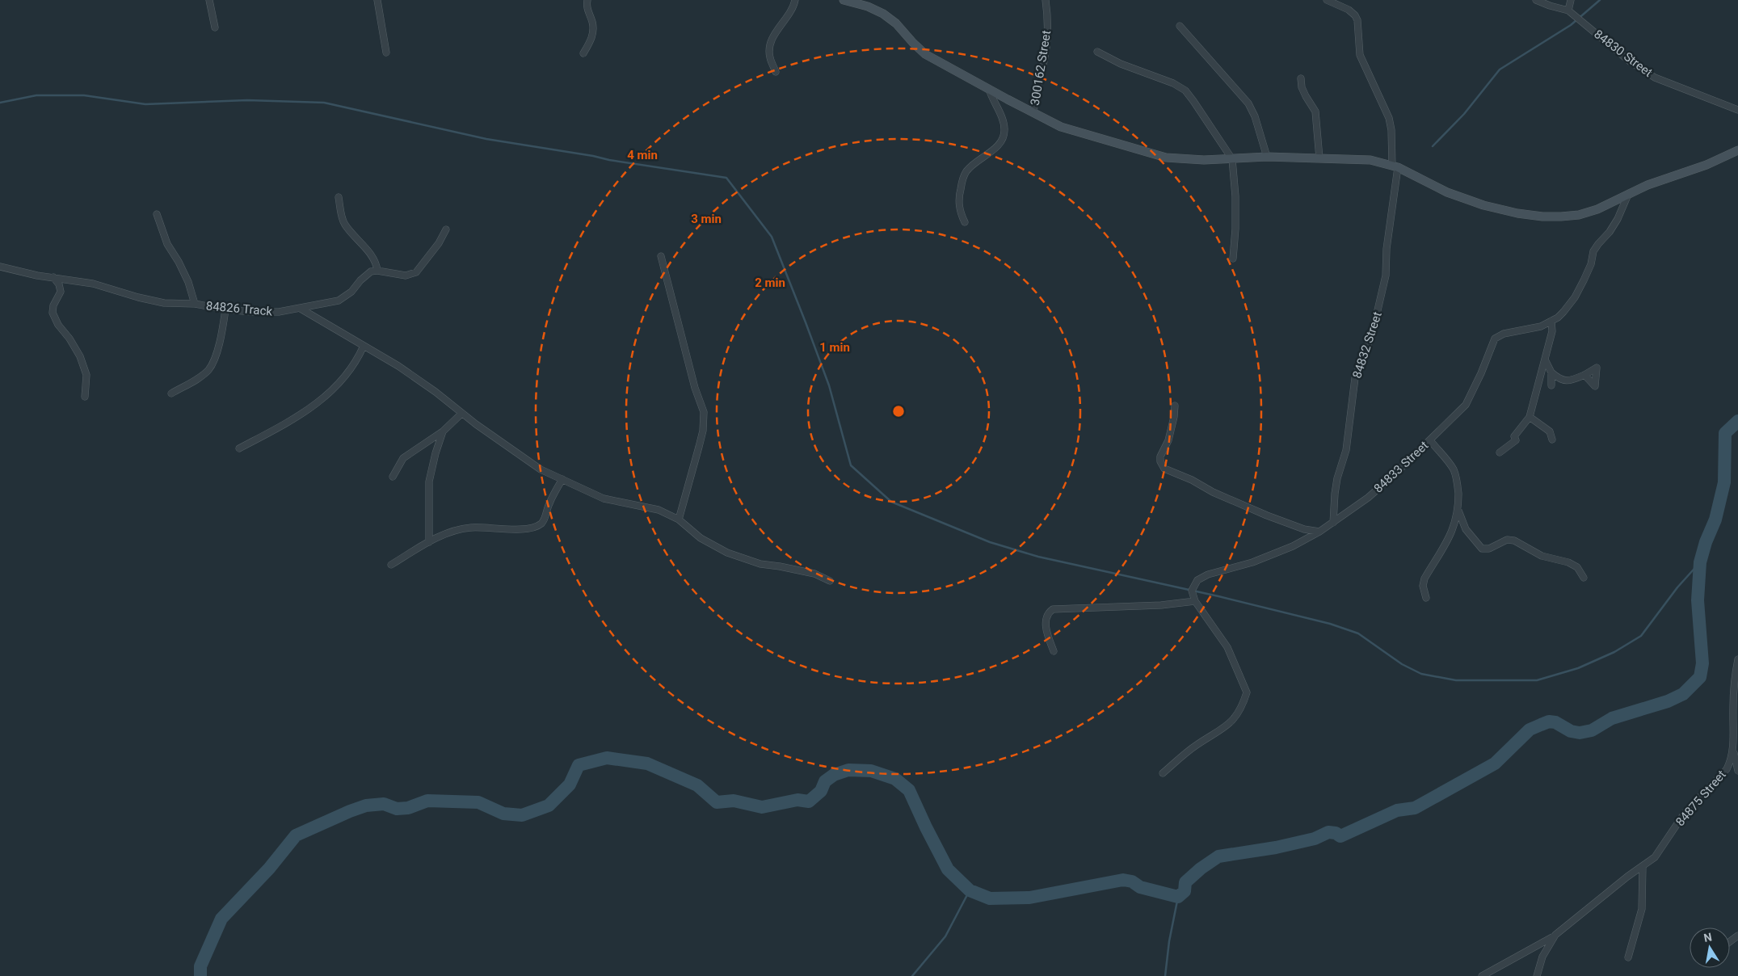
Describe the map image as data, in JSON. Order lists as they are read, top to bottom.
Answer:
{
  "streets": {
    "street": [
      "84830 Street",
      "300162 Street",
      "84826 Track",
      "84832 Street",
      "84833 Street",
      "84875 Street"
    ]
  },
  "crossings": [
    ["84832 Street", "84833 Street"]
  ],
  "north": "top",
  "rings": [
    "4 min",
    "3 min",
    "2 min",
    "1 min"
  ]
}
